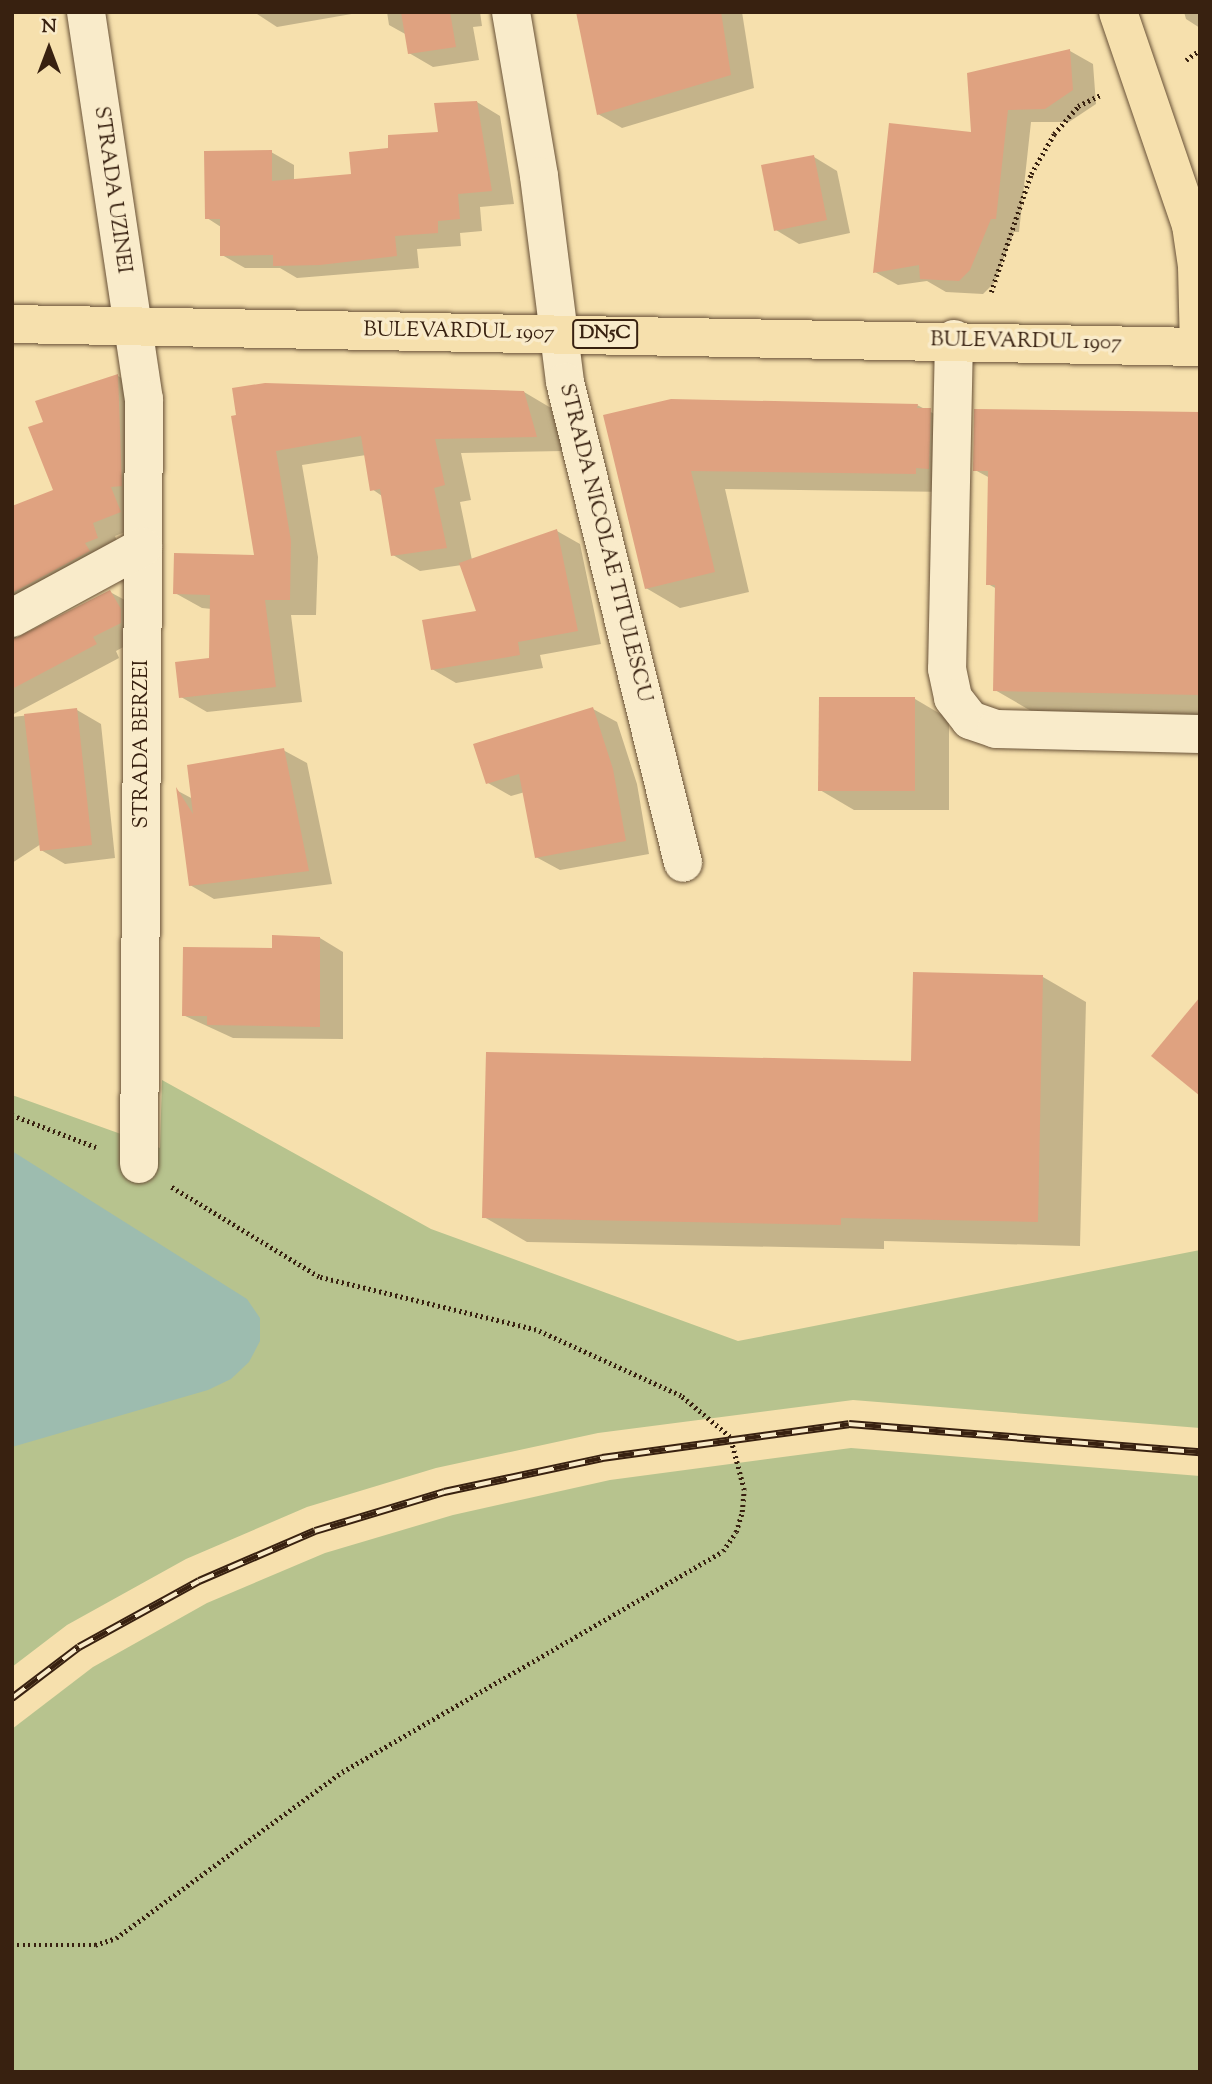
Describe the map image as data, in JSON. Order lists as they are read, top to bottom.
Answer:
{
  "streets": {
    "main road": ["BULEVARDUL 1907", "DN5C"],
    "street": ["STRADA UZINEI", "STRADA NICOLAE TITULESCU", "STRADA BERZEI"]
  },
  "crossings": [
    ["STRADA UZINEI", "BULEVARDUL 1907"],
    ["STRADA UZINEI", "STRADA BERZEI"],
    ["BULEVARDUL 1907", "DN5C"],
    ["BULEVARDUL 1907", "STRADA NICOLAE TITULESCU"],
    ["BULEVARDUL 1907", "STRADA BERZEI"]
  ],
  "north": "top"
}
